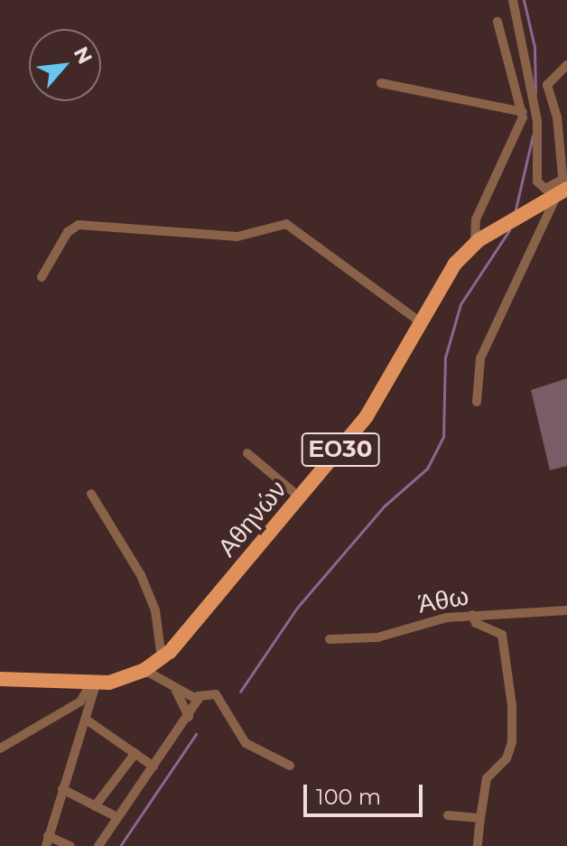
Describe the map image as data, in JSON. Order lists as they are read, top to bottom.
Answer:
{
  "streets": {
    "main road": ["ΕΟ30", "Αθηνών"],
    "street": ["Άθω"]
  },
  "scale_bar": "100 m",
  "north": "top right"
}
